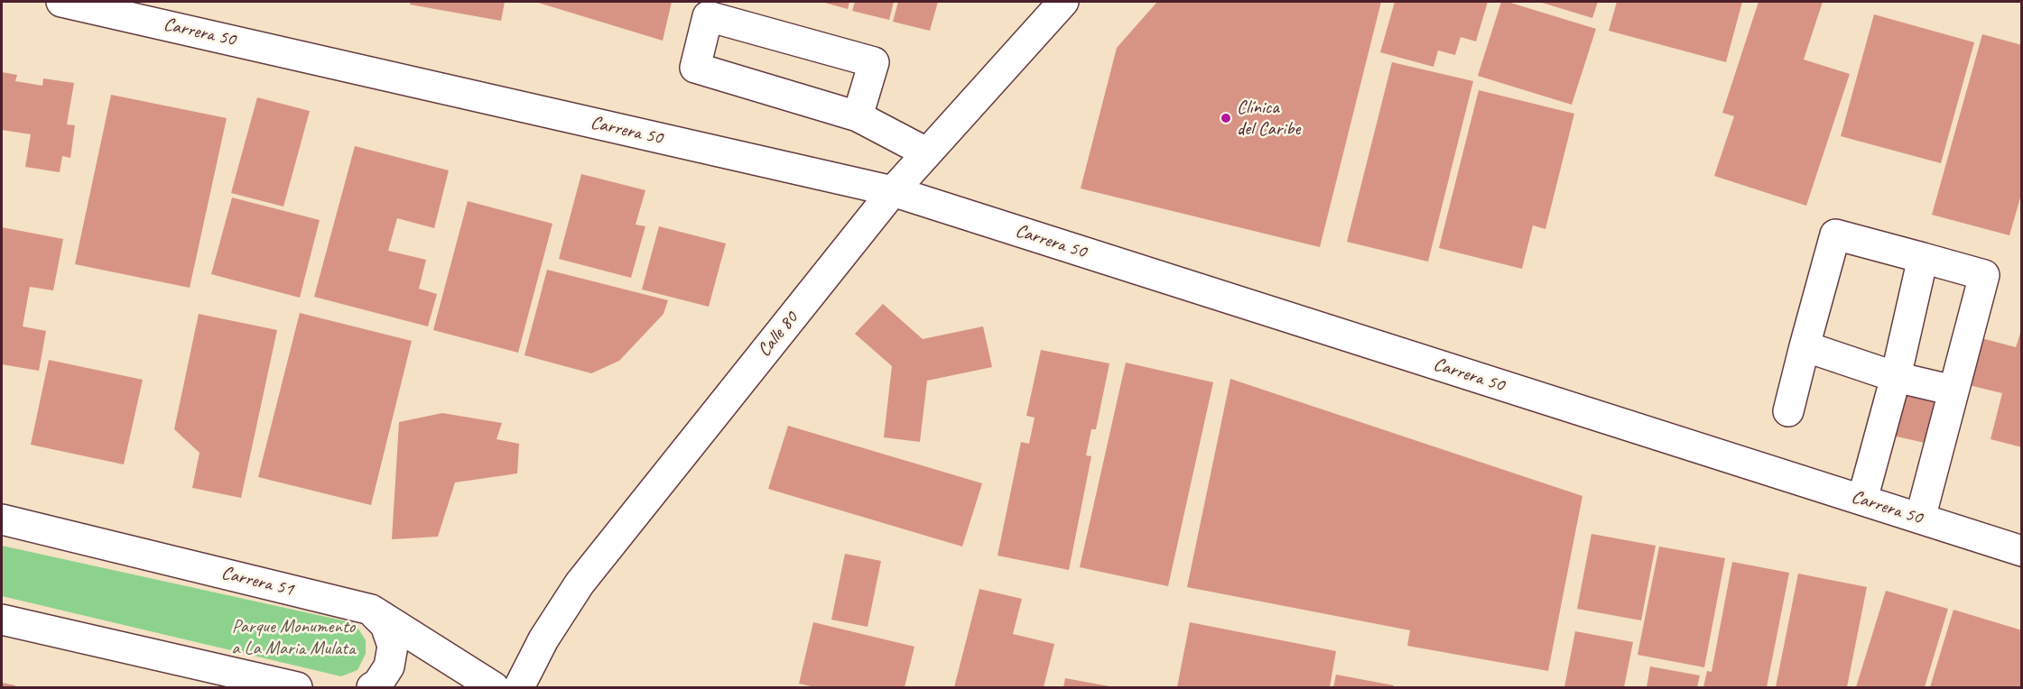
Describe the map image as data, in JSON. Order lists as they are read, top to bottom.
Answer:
{
  "streets": {
    "street": ["Carrera 50", "Calle 80", "Carrera 51"]
  },
  "crossings": [
    ["Carrera 50", "Calle 80"]
  ],
  "parks": ["Parque Monumento a La Maria Mulata"],
  "places": ["Clínica del Caribe"]
}
